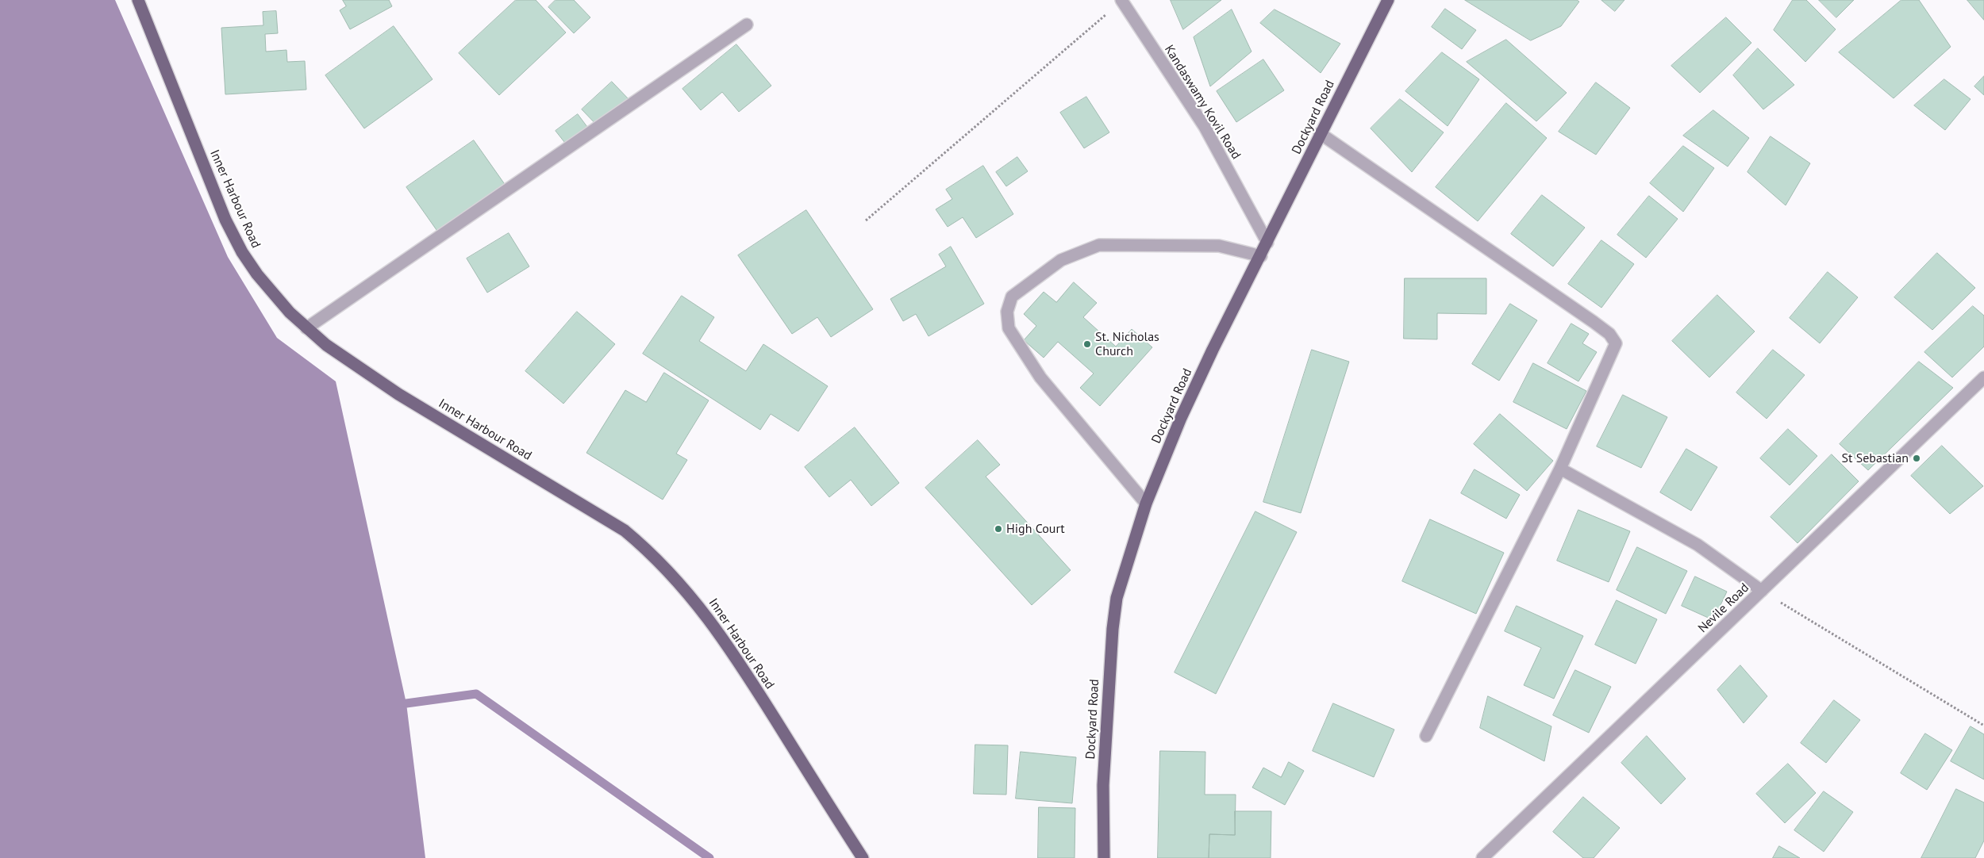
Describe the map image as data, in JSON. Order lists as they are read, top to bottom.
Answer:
{
  "streets": {
    "main road": ["Dockyard Road", "Inner Harbour Road"],
    "street": ["Kandaswamy Kovil Road", "Nevile Road"]
  },
  "crossings": [
    ["Kandaswamy Kovil Road", "Dockyard Road"]
  ],
  "places": ["St. Nicholas Church", "St Sebastian", "High Court"]
}
